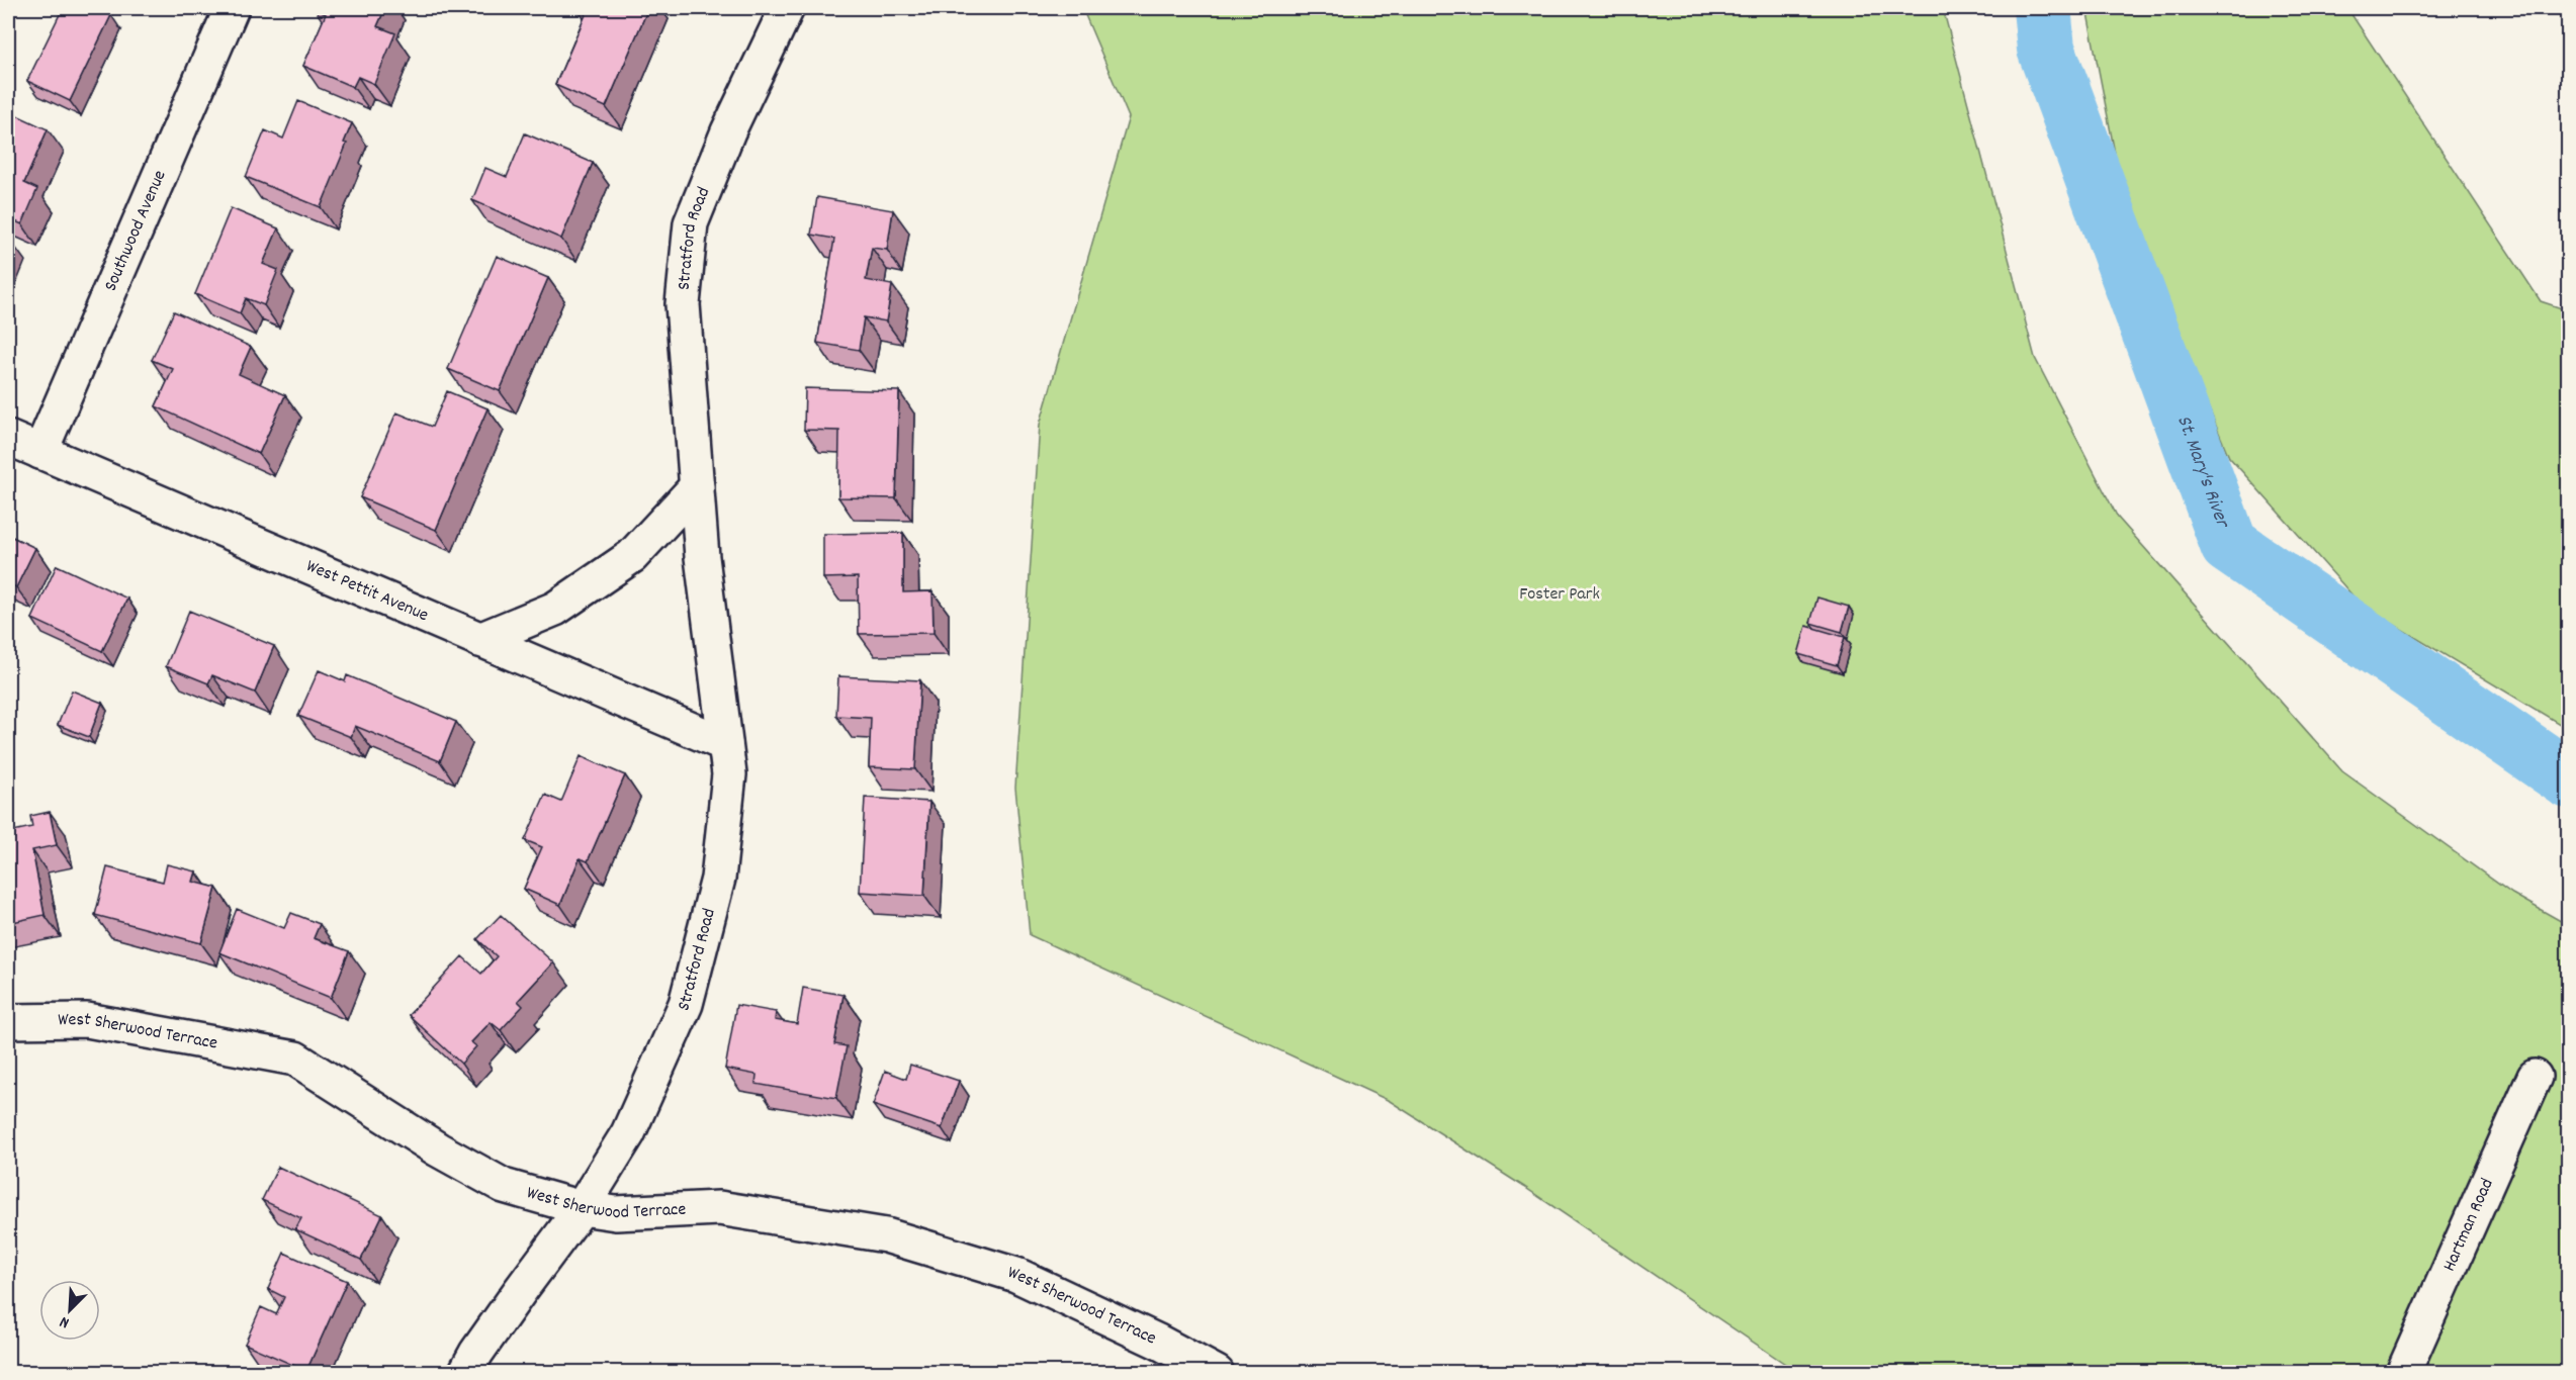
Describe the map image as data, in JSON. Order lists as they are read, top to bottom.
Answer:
{
  "streets": {
    "street": [
      "Southwood Avenue",
      "Stratford Road",
      "West Pettit Avenue",
      "West Sherwood Terrace",
      "Hartman Road"
    ]
  },
  "crossings": [
    ["Southwood Avenue", "West Pettit Avenue"],
    ["Stratford Road", "West Pettit Avenue"],
    ["Stratford Road", "West Sherwood Terrace"]
  ],
  "water": ["St. Mary's River"],
  "parks": ["Foster Park"],
  "north": "bottom left"
}
